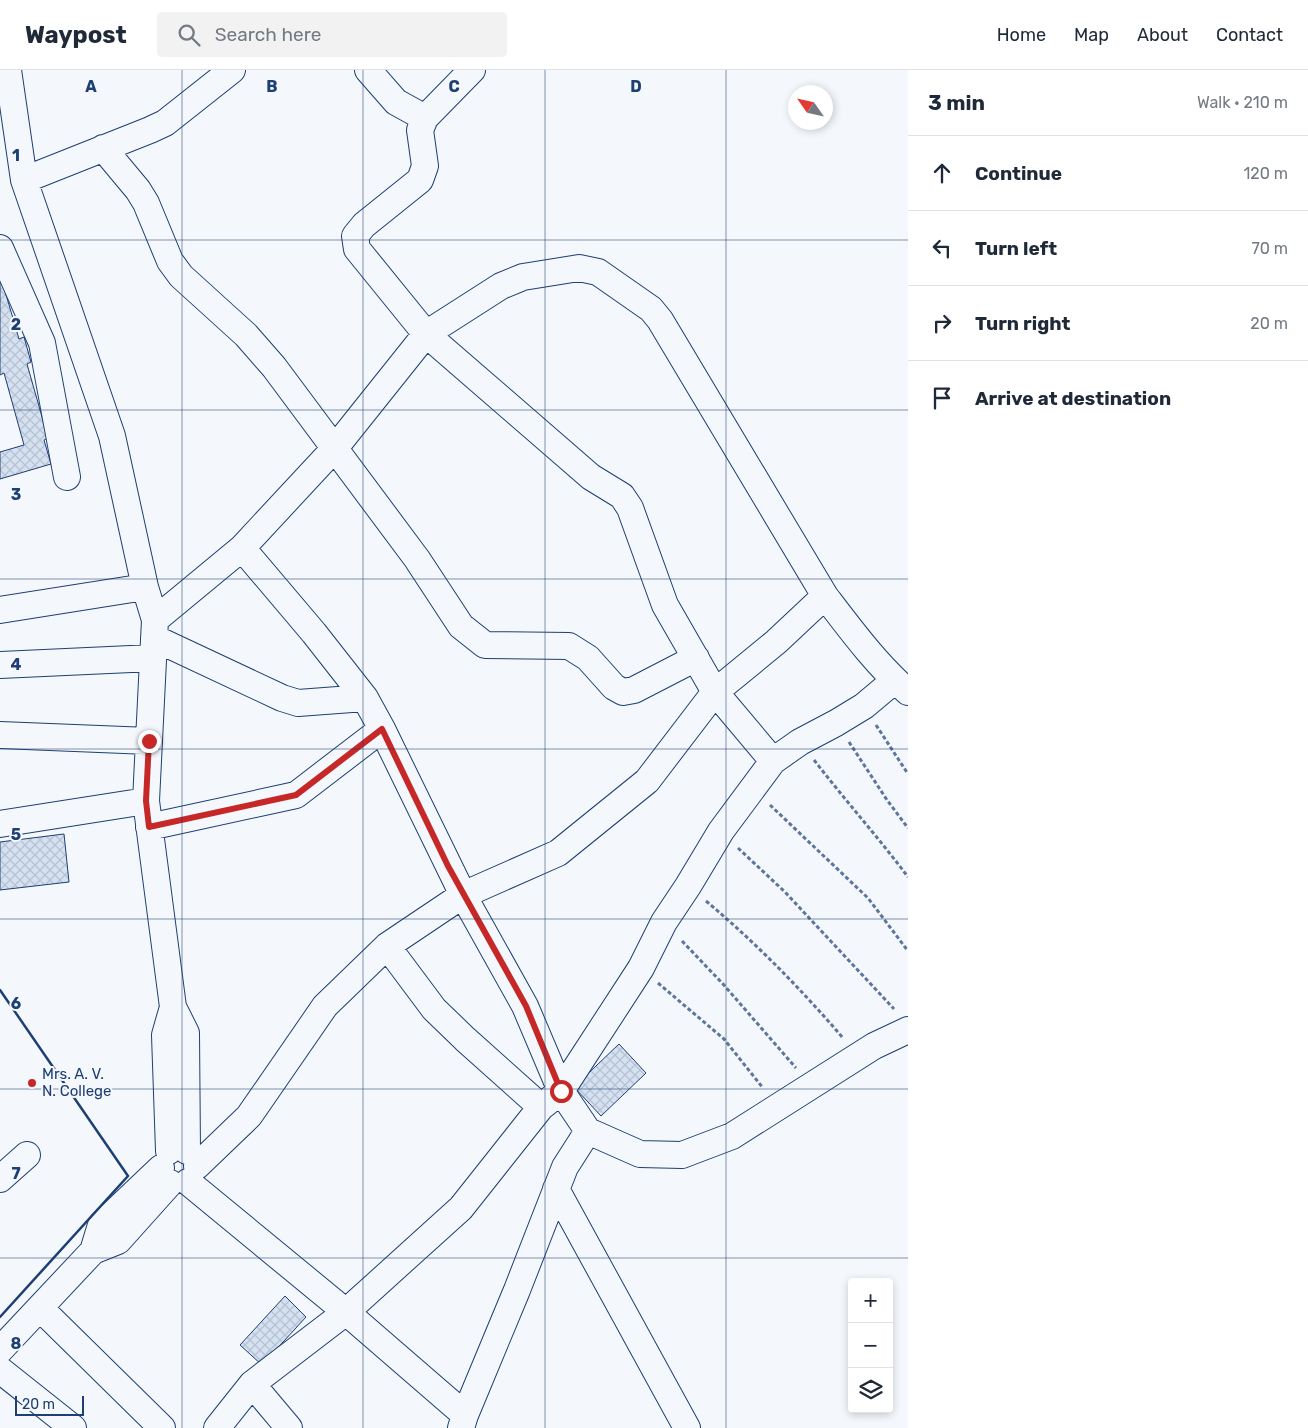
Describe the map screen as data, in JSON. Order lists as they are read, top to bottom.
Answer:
{
  "places": ["Mrs. A. V. N. College"],
  "scale_bar": "20 m",
  "north": "top left",
  "page": {
    "header": "Waypost",
    "search": "Search here",
    "nav": [
      "Home",
      "Map",
      "About",
      "Contact"
    ],
    "heading": ["3 min", "Walk · 210 m"],
    "list": [
      ["Continue", "120 m"],
      ["Turn left", "70 m"],
      ["Turn right", "20 m"],
      "Arrive at destination"
    ],
    "map_buttons": ["+", "−"],
    "scale": "20 m"
  },
  "grid": {
    "columns": [
      "A",
      "B",
      "C",
      "D"
    ],
    "rows": [
      "1",
      "2",
      "3",
      "4",
      "5",
      "6",
      "7",
      "8"
    ]
  }
}
